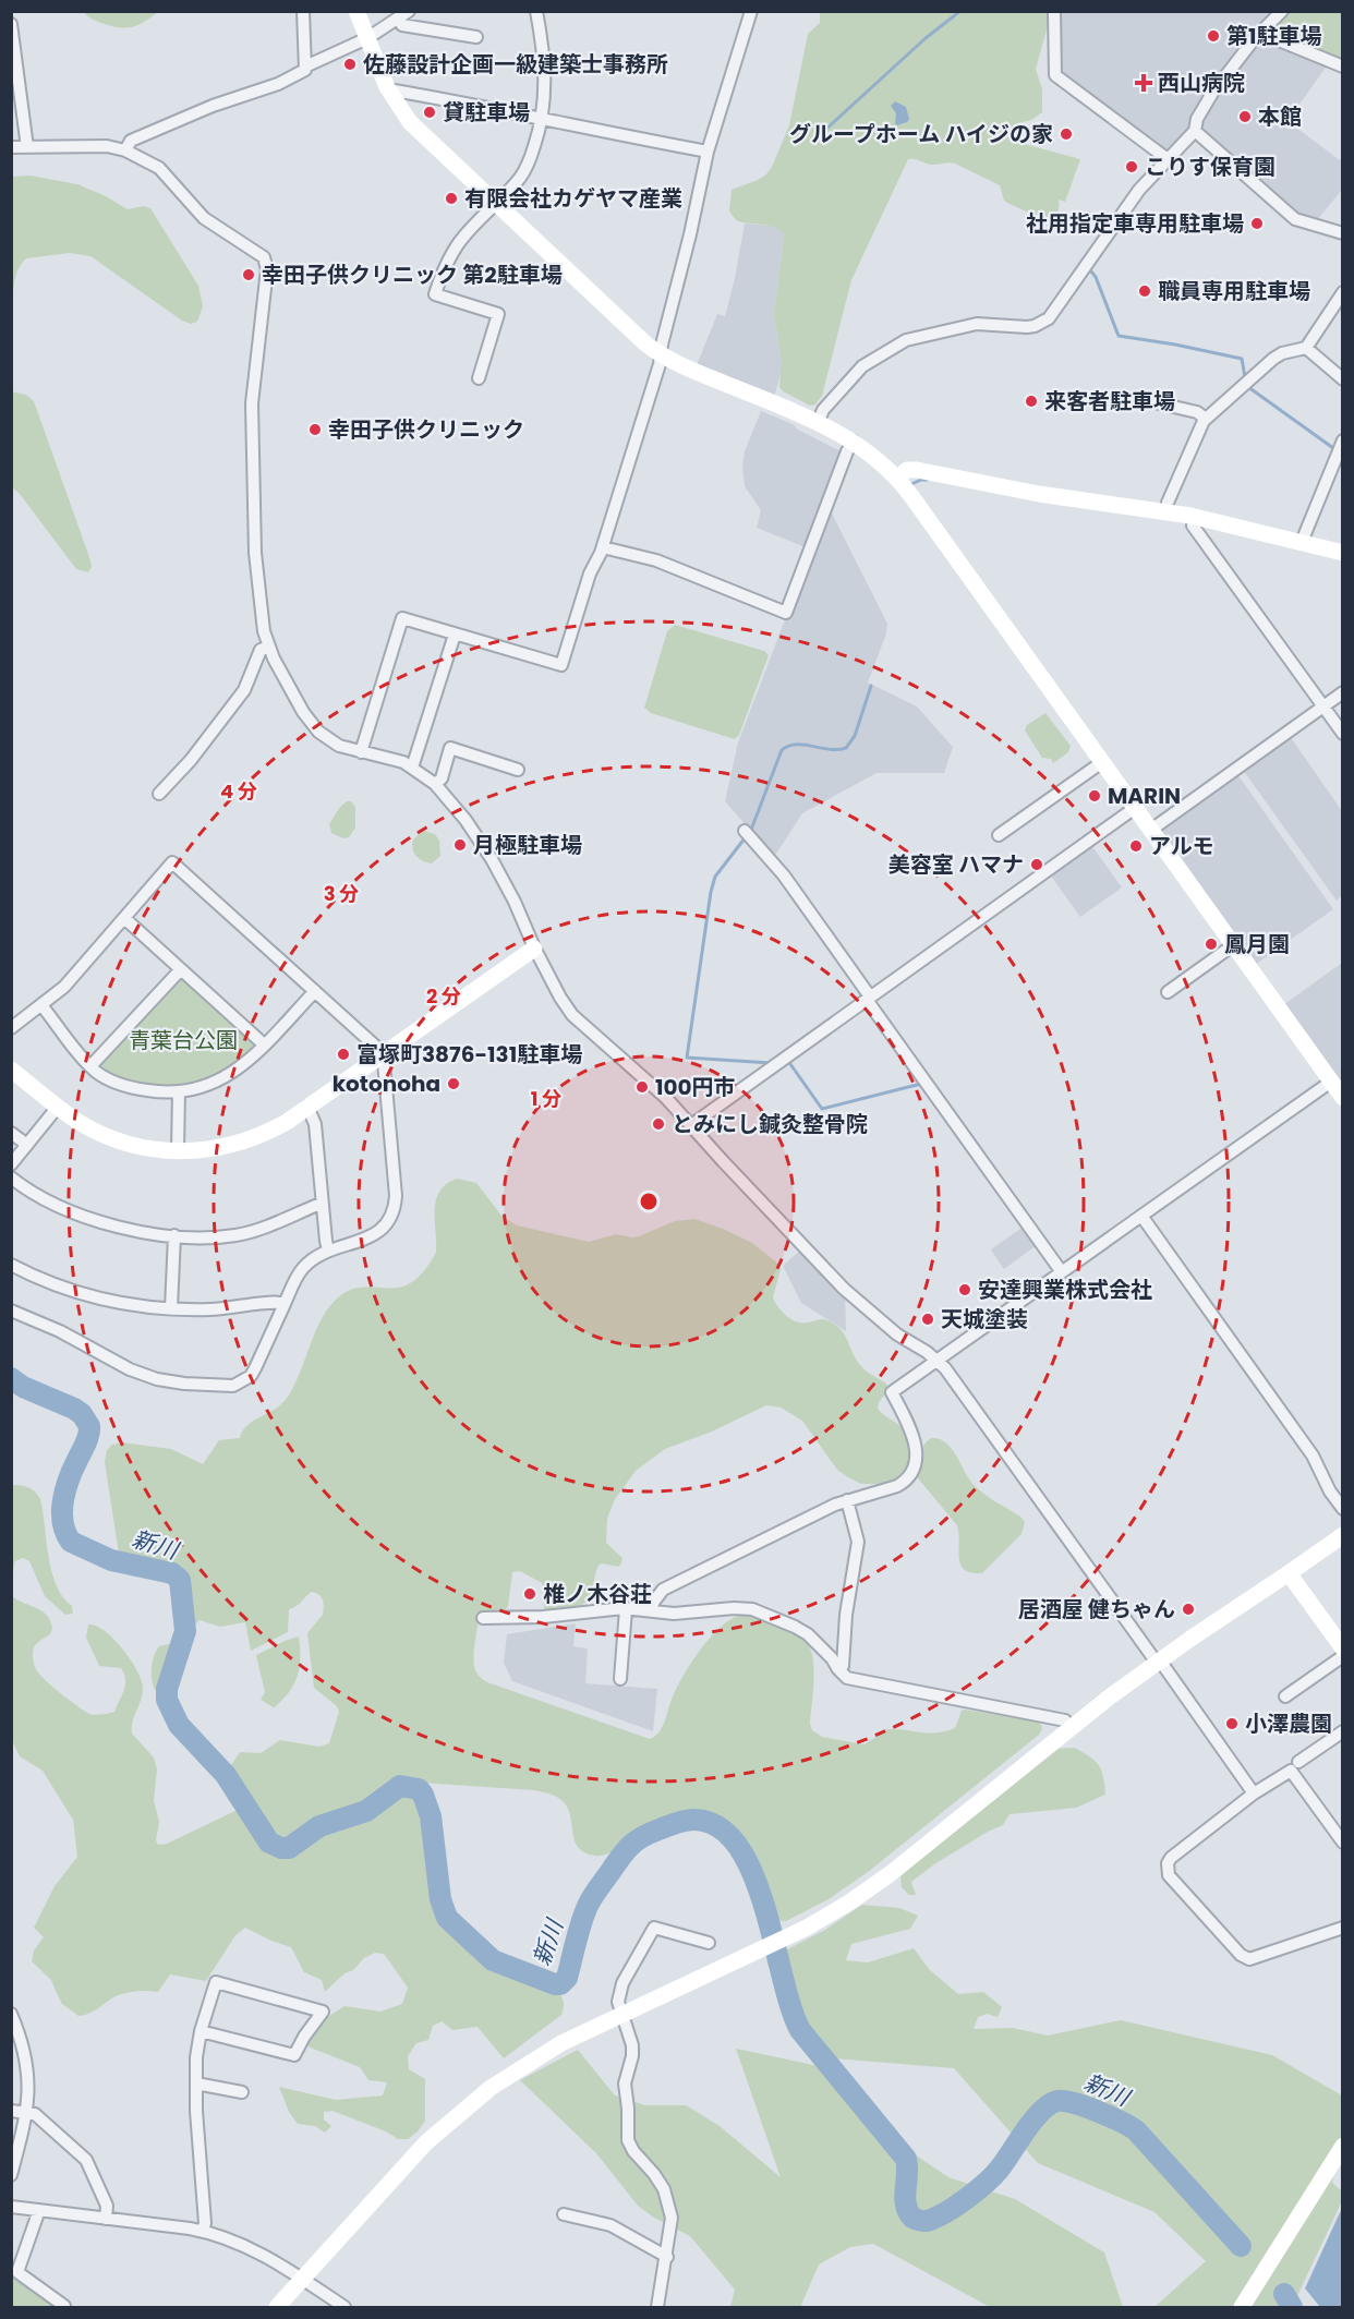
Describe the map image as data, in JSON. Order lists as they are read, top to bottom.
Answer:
{
  "water": ["新川"],
  "parks": ["青葉台公園"],
  "places": {
    "other": [
      "第1駐車場",
      "佐藤設計企画一級建築士事務所",
      "貸駐車場",
      "本館",
      "グループホーム ハイジの家",
      "こりす保育園",
      "有限会社カゲヤマ産業",
      "社用指定車専用駐車場",
      "幸田子供クリニック 第2駐車場",
      "職員専用駐車場",
      "来客者駐車場",
      "幸田子供クリニック",
      "MARIN",
      "月極駐車場",
      "アルモ",
      "美容室 ハマナ",
      "鳳月園",
      "富塚町3876-131駐車場",
      "kotonoha",
      "100円市",
      "とみにし鍼灸整骨院",
      "安達興業株式会社",
      "天城塗装",
      "椎ノ木谷荘",
      "居酒屋 健ちゃん",
      "小澤農園"
    ],
    "health": ["西山病院"]
  },
  "rings": [
    "4 分",
    "3 分",
    "2 分",
    "1 分"
  ]
}
